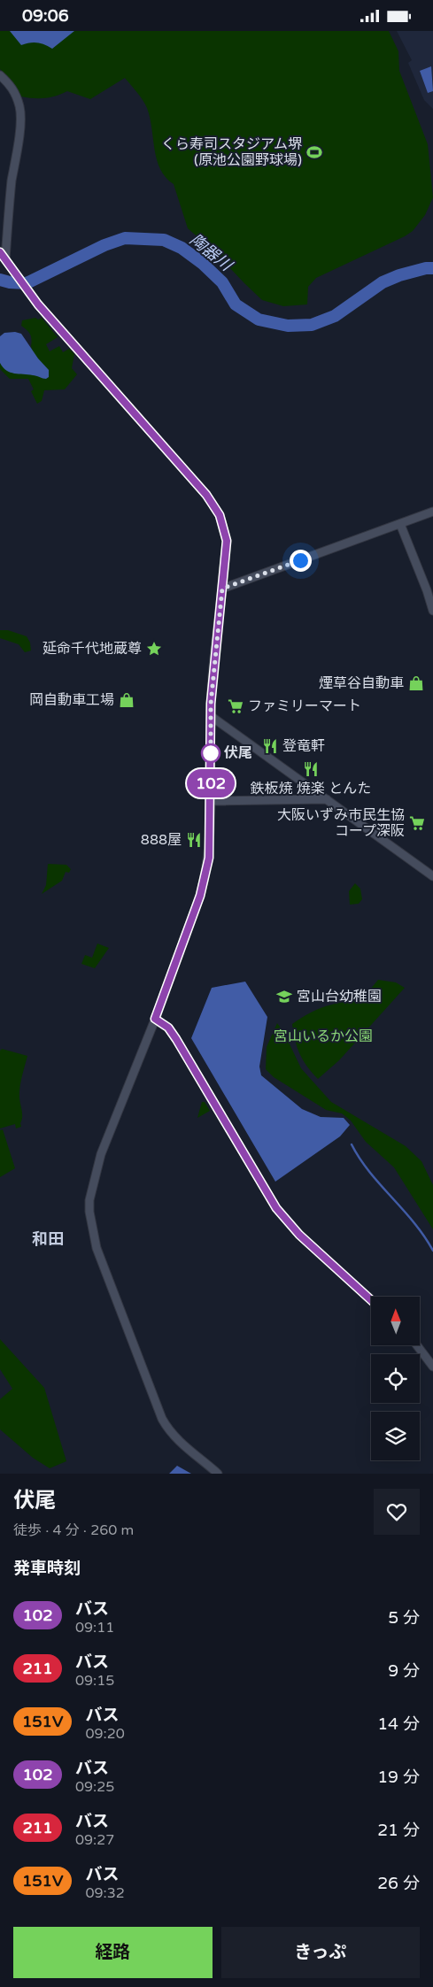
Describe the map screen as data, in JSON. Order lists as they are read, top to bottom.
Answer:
{
  "districts": ["和田"],
  "water": ["陶器川"],
  "parks": ["宮山いるか公園"],
  "places": {
    "sports": ["くら寿司スタジアム堺 (原池公園野球場)"],
    "place": ["延命千代地蔵尊"],
    "shop": ["煙草谷自動車", "岡自動車工場"],
    "supermarket": ["ファミリーマート", "大阪いずみ市民生協 コープ深阪"],
    "restaurant": ["登竜軒", "鉄板焼 焼楽 とんた", "888屋"],
    "other": ["伏尾"],
    "school or university": ["宮山台幼稚園"]
  },
  "lines": ["bus line 102"],
  "north": "top",
  "page": {
    "status": "09:06",
    "on_map": "102",
    "heading": [
      ["伏尾", "徒歩 · 4 分 · 260 m"],
      "発車時刻"
    ],
    "list": [
      {
        "mark": "102",
        "name": "バス",
        "note": "09:11",
        "value": "5 分"
      },
      {
        "mark": "211",
        "name": "バス",
        "note": "09:15",
        "value": "9 分"
      },
      {
        "mark": "151V",
        "name": "バス",
        "note": "09:20",
        "value": "14 分"
      },
      {
        "mark": "102",
        "name": "バス",
        "note": "09:25",
        "value": "19 分"
      },
      {
        "mark": "211",
        "name": "バス",
        "note": "09:27",
        "value": "21 分"
      },
      {
        "mark": "151V",
        "name": "バス",
        "note": "09:32",
        "value": "26 分"
      }
    ],
    "buttons": ["経路", "きっぷ"]
  }
}
